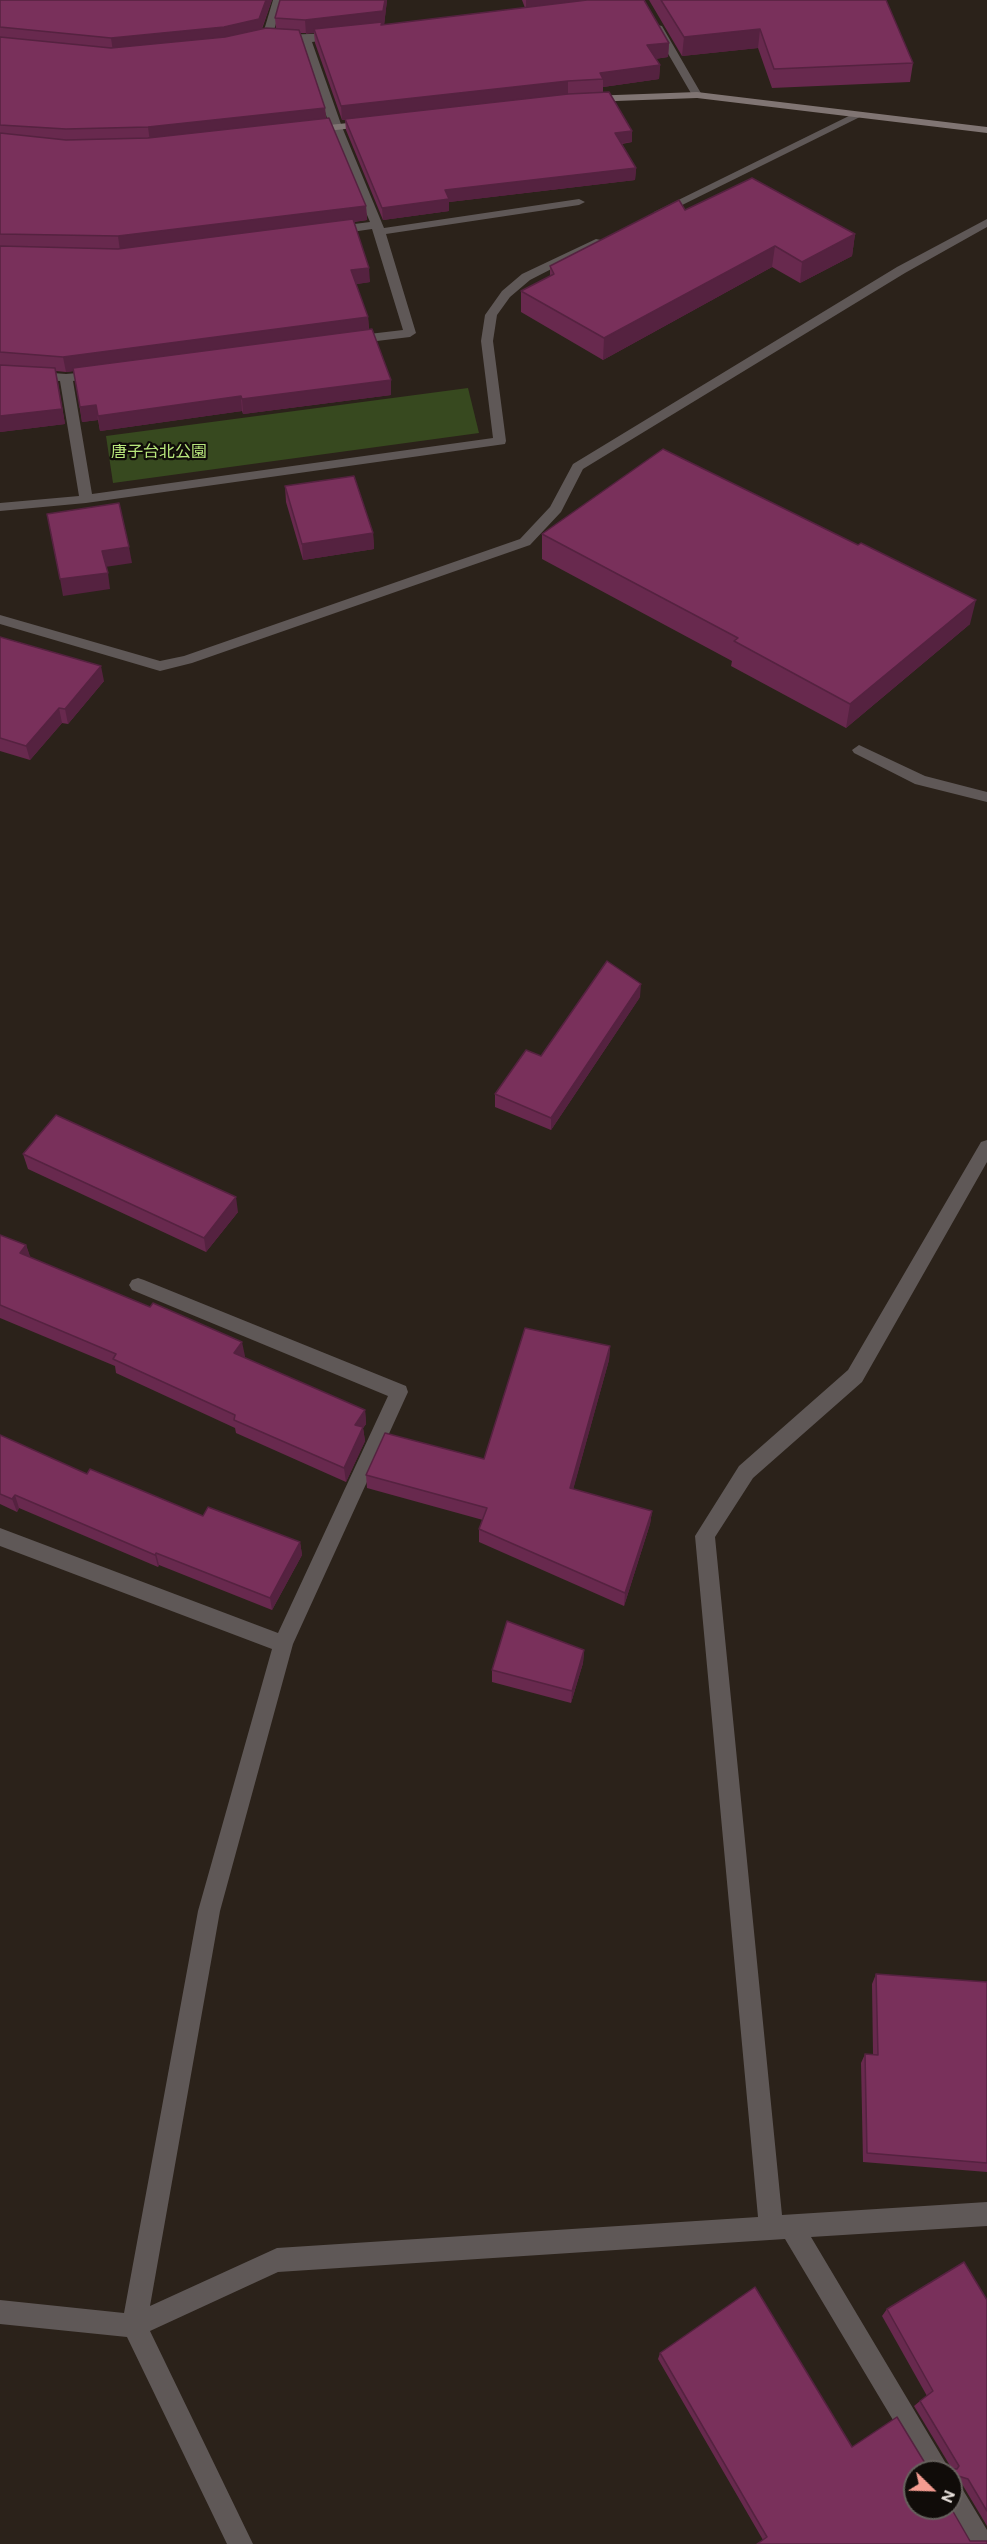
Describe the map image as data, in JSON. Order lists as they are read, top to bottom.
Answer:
{
  "parks": ["唐子台北公園"],
  "north": "bottom right"
}
